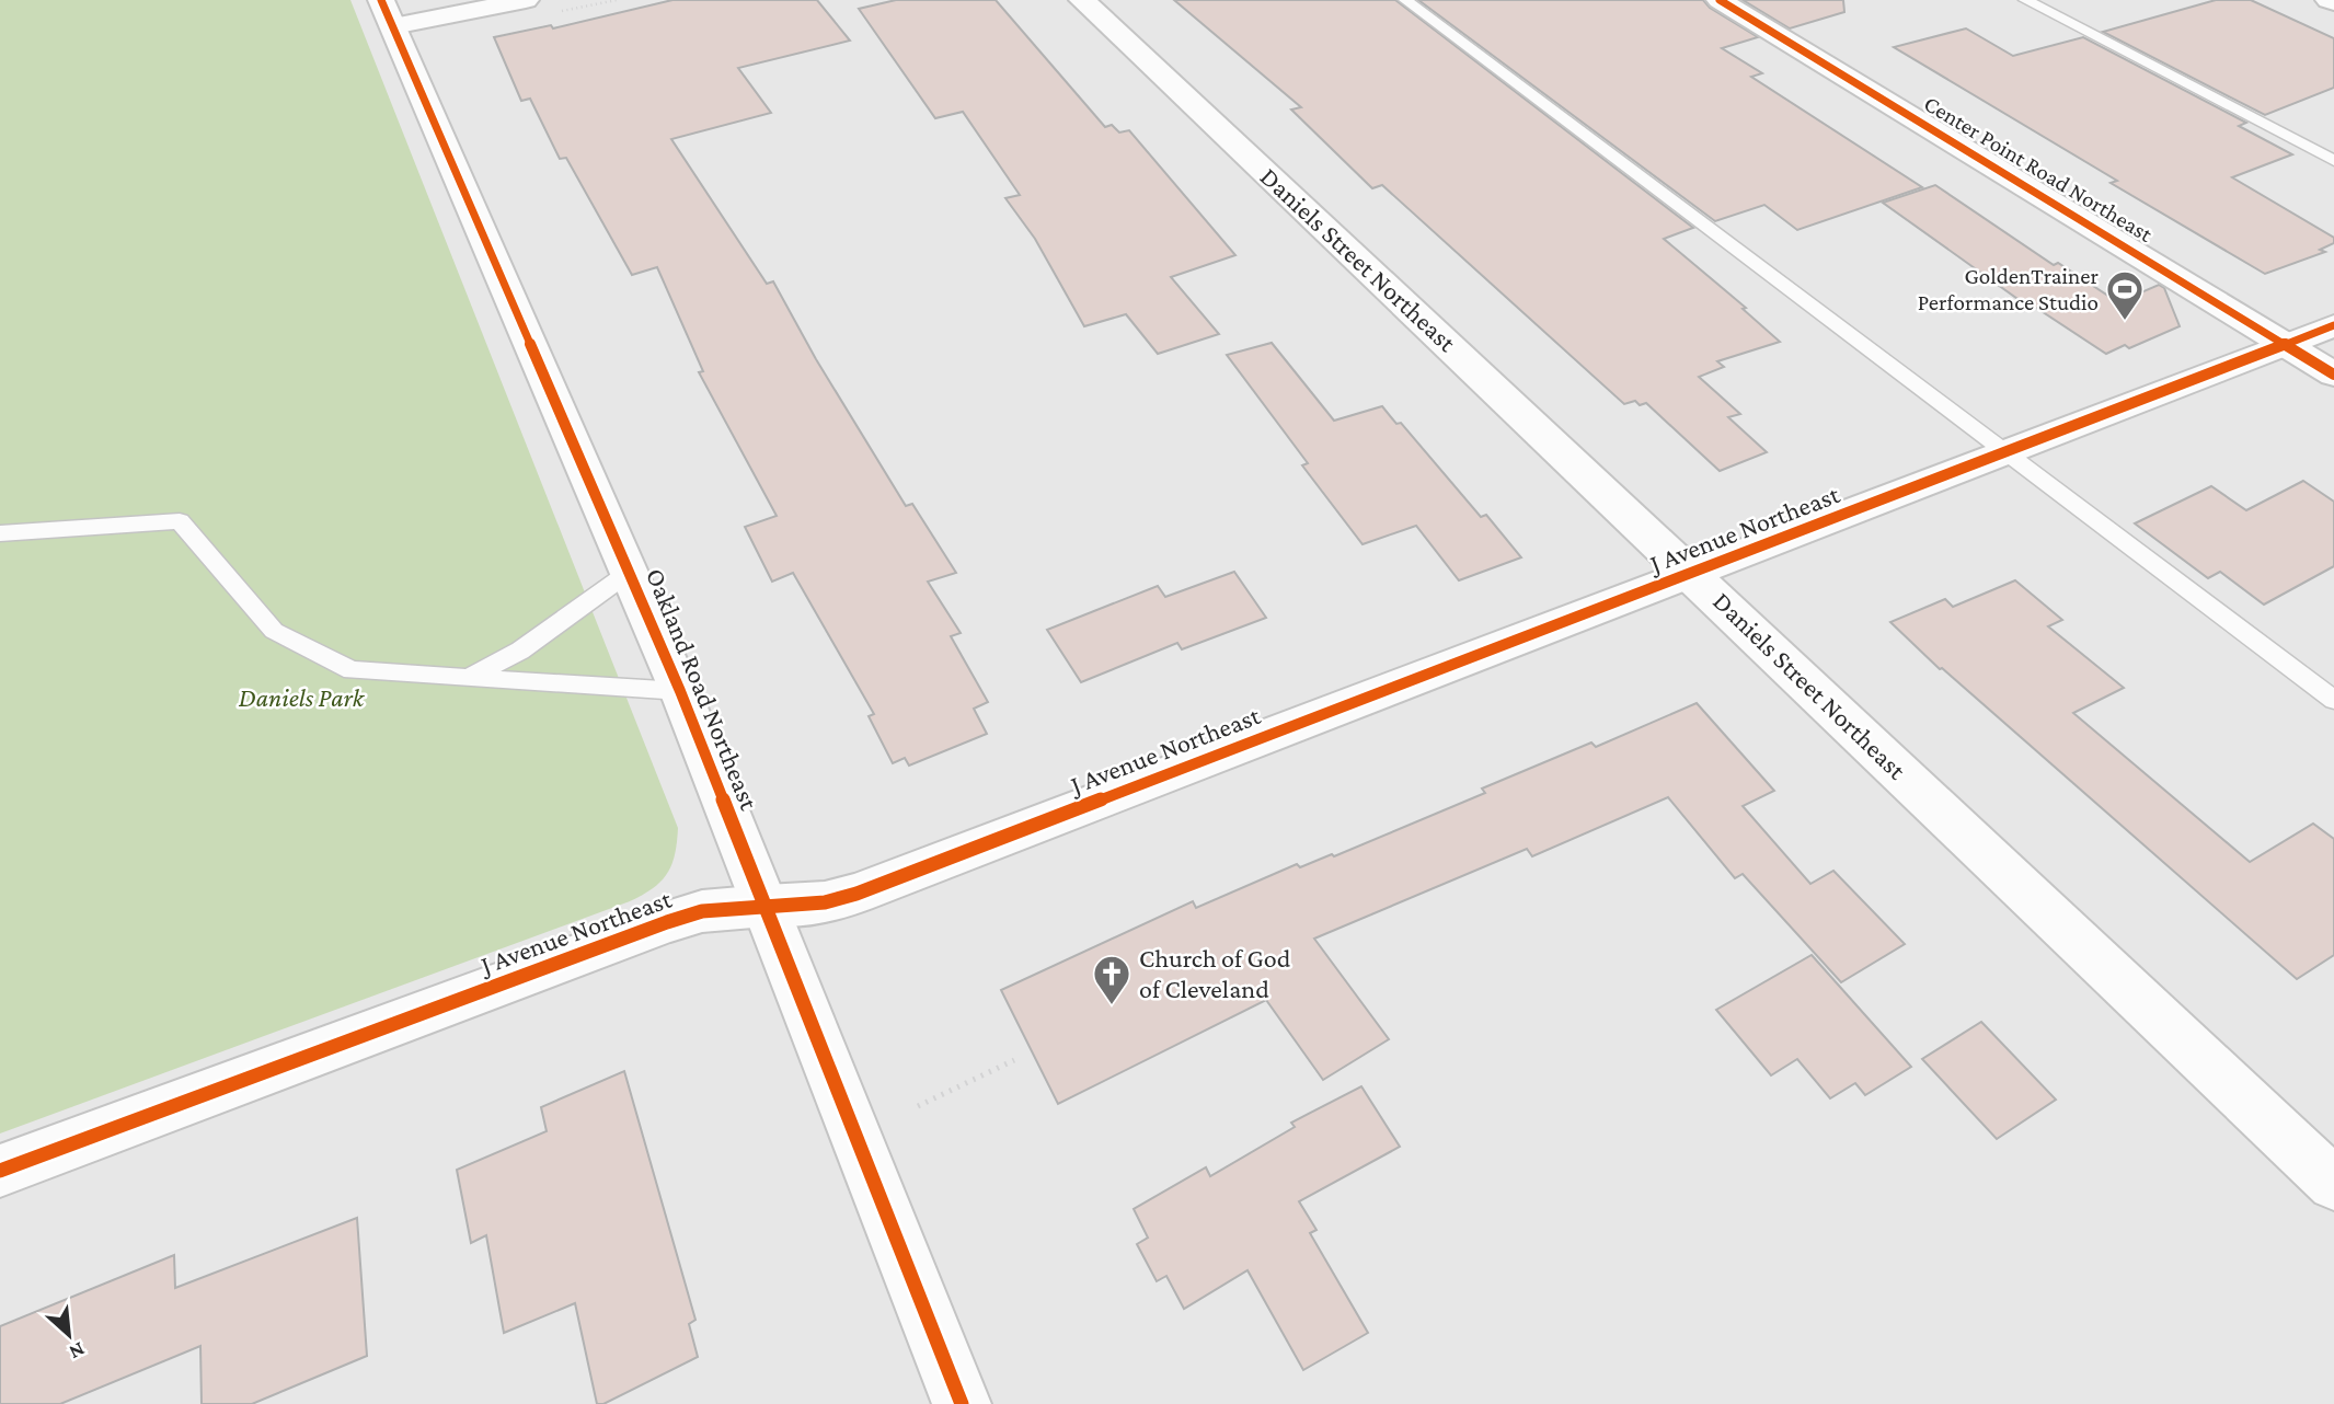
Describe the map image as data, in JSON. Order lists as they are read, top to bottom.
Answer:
{
  "streets": {
    "street": [
      "Center Point Road Northeast",
      "Daniels Street Northeast",
      "J Avenue Northeast",
      "Oakland Road Northeast"
    ]
  },
  "crossings": [
    ["Center Point Road Northeast", "J Avenue Northeast"],
    ["Daniels Street Northeast", "J Avenue Northeast"],
    ["J Avenue Northeast", "Oakland Road Northeast"]
  ],
  "parks": ["Daniels Park"],
  "places": {
    "sports": ["GoldenTrainer Performance Studio"],
    "church": ["Church of God of Cleveland"]
  },
  "north": "bottom right"
}
